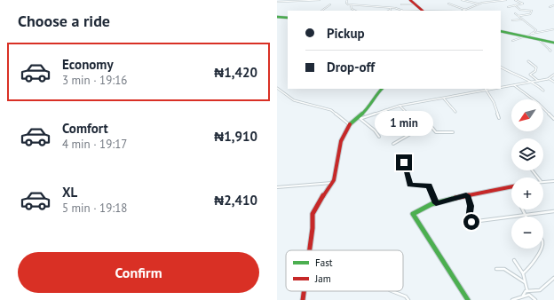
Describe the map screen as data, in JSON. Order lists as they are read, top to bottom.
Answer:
{
  "legend": ["Fast", "Jam"],
  "north": "bottom left",
  "page": {
    "heading": "Choose a ride",
    "banner": ["Pickup", "Drop-off"],
    "list": [
      {
        "name": "Economy",
        "note": "3 min · 19:16",
        "value": "₦1,420"
      },
      {
        "name": "Comfort",
        "note": "4 min · 19:17",
        "value": "₦1,910"
      },
      {
        "name": "XL",
        "note": "5 min · 19:18",
        "value": "₦2,410"
      }
    ],
    "map_buttons": ["+", "−"],
    "bubble": "1 min",
    "buttons": "Confirm"
  }
}
